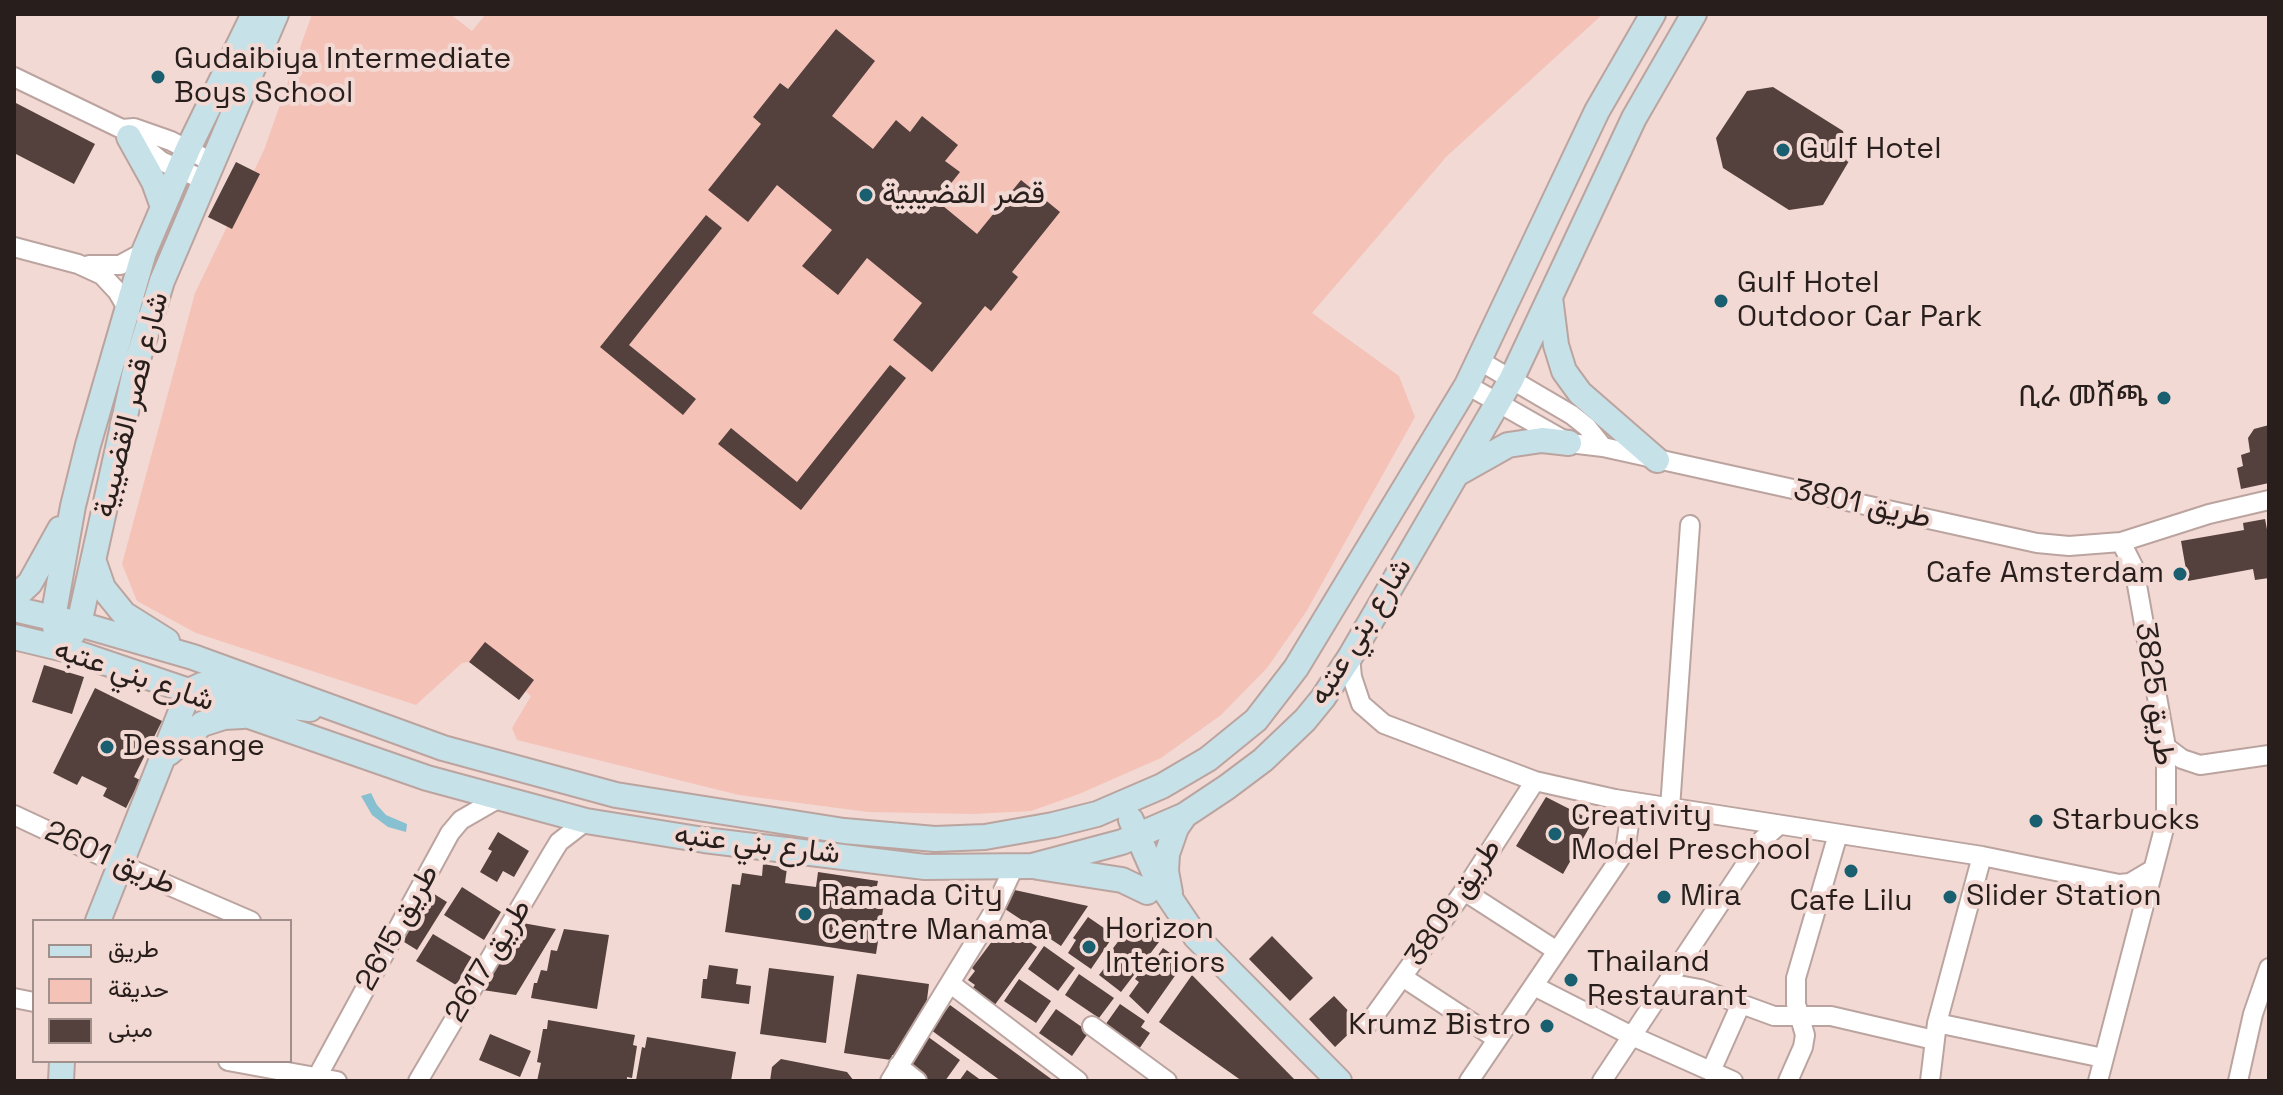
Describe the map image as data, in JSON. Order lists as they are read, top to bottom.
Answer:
{
  "streets": {
    "main road": ["شارع قصر القضيبية", "شارع بني عتبه"],
    "street": [
      "طريق 3801",
      "طريق 3825",
      "طريق 2601",
      "طريق 3809",
      "طريق 2615",
      "طريق 2617"
    ]
  },
  "crossings": [
    ["شارع قصر القضيبية", "شارع بني عتبه"],
    ["طريق 3801", "طريق 3825"],
    ["شارع بني عتبه", "طريق 2615"],
    ["شارع بني عتبه", "طريق 2617"]
  ],
  "places": [
    "Gudaibiya Intermediate Boys School",
    "Gulf Hotel",
    "قصر القضيبية",
    "Gulf Hotel Outdoor Car Park",
    "ቢራ መሸጫ",
    "Cafe Amsterdam",
    "Dessange",
    "Starbucks",
    "Creativity Model Preschool",
    "Cafe Lilu",
    "Mira",
    "Slider Station",
    "Ramada City Centre Manama",
    "Horizon Interiors",
    "Thailand Restaurant",
    "Krumz Bistro"
  ],
  "legend": ["طريق", "حديقة", "مبنى"]
}
